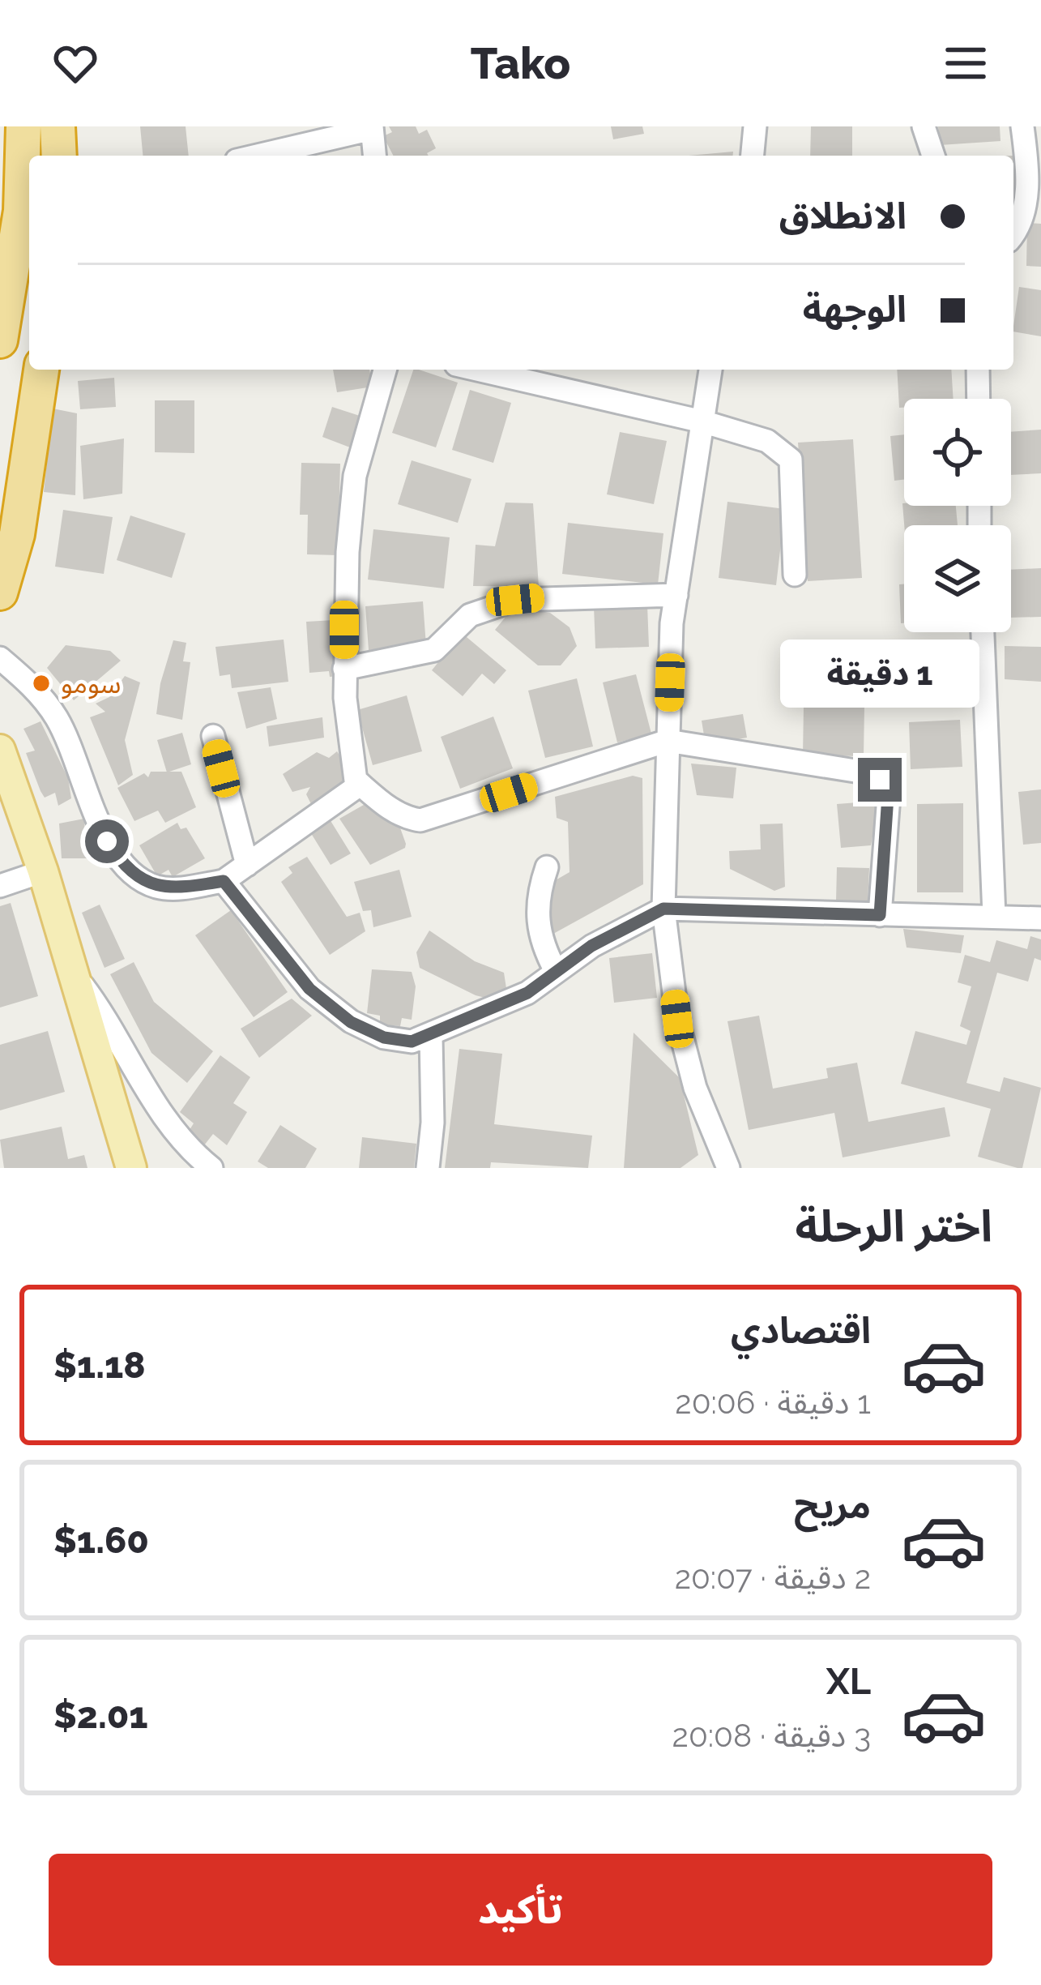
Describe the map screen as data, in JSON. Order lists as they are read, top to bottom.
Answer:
{
  "places": ["سومو"],
  "page": {
    "header": "Tako",
    "banner": ["الانطلاق", "الوجهة"],
    "bubble": "1 دقيقة",
    "heading": "اختر الرحلة",
    "list": [
      {
        "name": "اقتصادي",
        "note": "1 دقيقة · 20:06",
        "value": "$1.18"
      },
      {
        "name": "مريح",
        "note": "2 دقيقة · 20:07",
        "value": "$1.60"
      },
      {
        "name": "XL",
        "note": "3 دقيقة · 20:08",
        "value": "$2.01"
      }
    ],
    "buttons": "تأكيد"
  }
}
